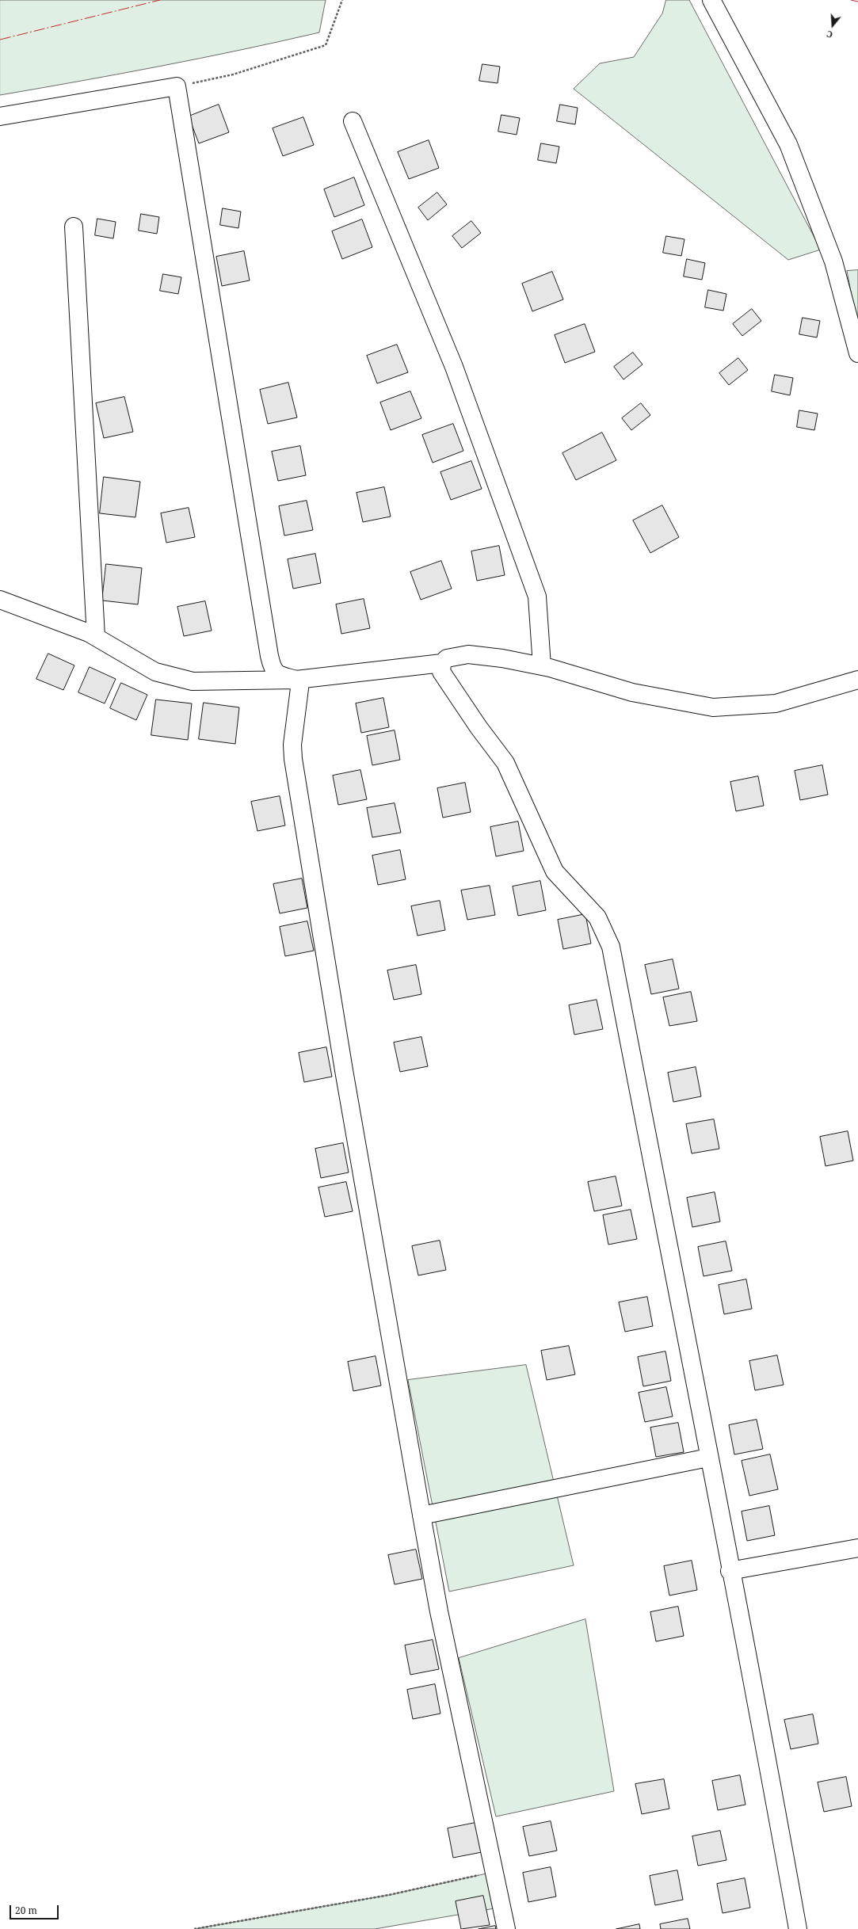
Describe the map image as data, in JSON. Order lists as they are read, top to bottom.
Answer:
{
  "scale_bar": "20 m",
  "north": "bottom"
}
